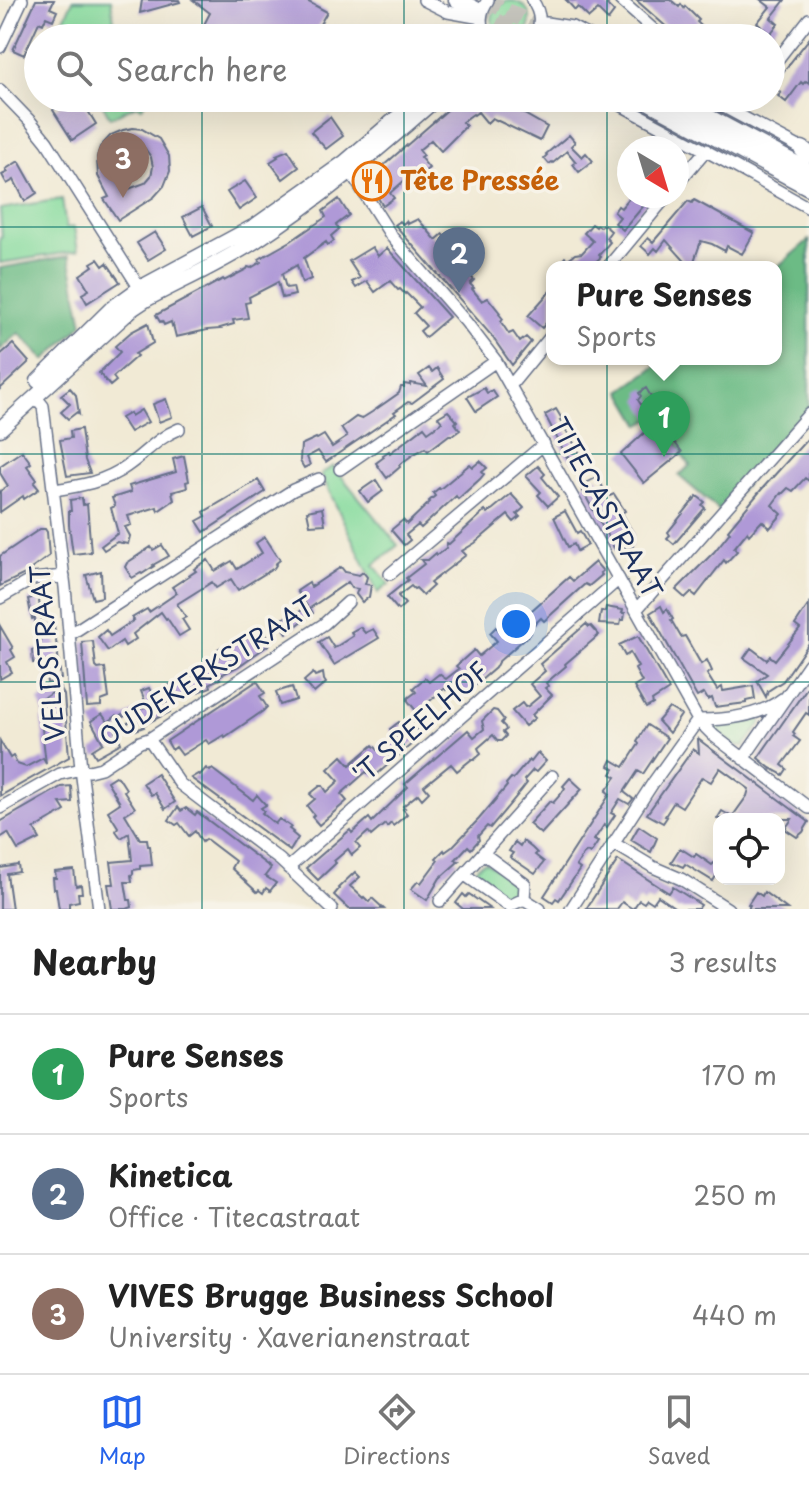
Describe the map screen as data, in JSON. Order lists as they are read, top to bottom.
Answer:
{
  "streets": {
    "street": [
      "TITECASTRAAT",
      "VELDSTRAAT",
      "OUDEKERKSTRAAT",
      "'T SPEELHOF"
    ]
  },
  "crossings": [
    ["TITECASTRAAT", "'T SPEELHOF"],
    ["VELDSTRAAT", "OUDEKERKSTRAAT"]
  ],
  "places": {
    "restaurant": ["Tête Pressée"]
  },
  "north": "bottom right",
  "page": {
    "search": "Search here",
    "pins": ["3", "2", "1"],
    "popup": ["Pure Senses", "Sports"],
    "heading": ["Nearby", "3 results"],
    "list": [
      {
        "mark": "1",
        "name": "Pure Senses",
        "note": "Sports",
        "value": "170 m"
      },
      {
        "mark": "2",
        "name": "Kinetica",
        "note": "Office · Titecastraat",
        "value": "250 m"
      },
      {
        "mark": "3",
        "name": "VIVES Brugge Business School",
        "note": "University · Xaverianenstraat",
        "value": "440 m"
      }
    ],
    "nav": ["Map", "Directions", "Saved"]
  }
}
